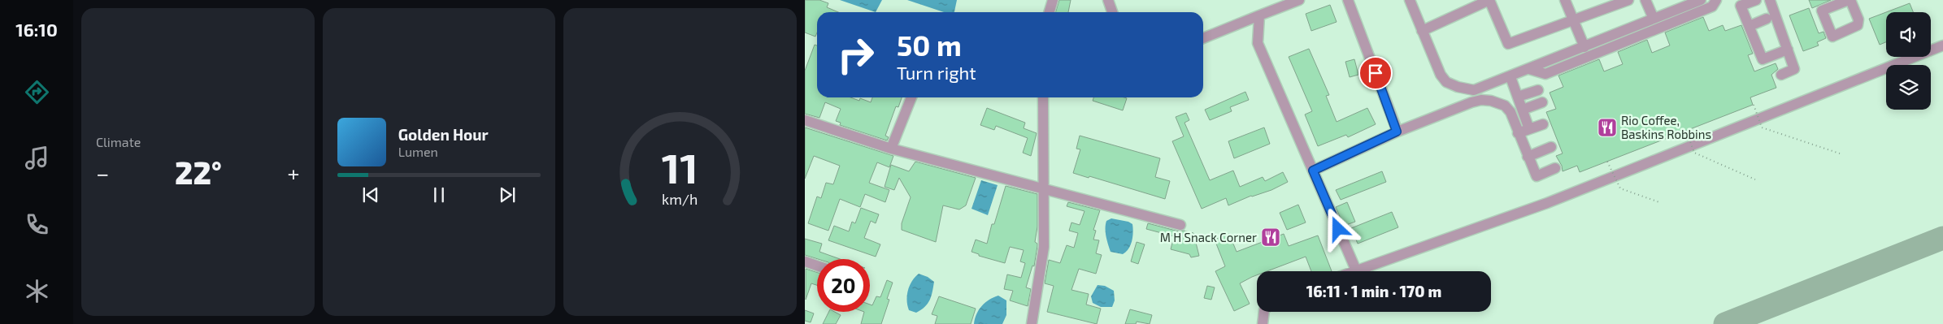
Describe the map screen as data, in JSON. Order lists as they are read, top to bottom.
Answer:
{
  "places": {
    "restaurant": ["Rio Coffee, Baskins Robbins", "M H Snack Corner"]
  },
  "page": {
    "tabs": "16:10",
    "tile": "Climate",
    "turn": ["50 m", "Turn right"],
    "song": ["Golden Hour", "Lumen"],
    "heat": ["−", "22°", "+"],
    "limit": "20",
    "trip": "16:11 · 1 min · 170 m",
    "gauge": ["11", "km/h"]
  }
}
